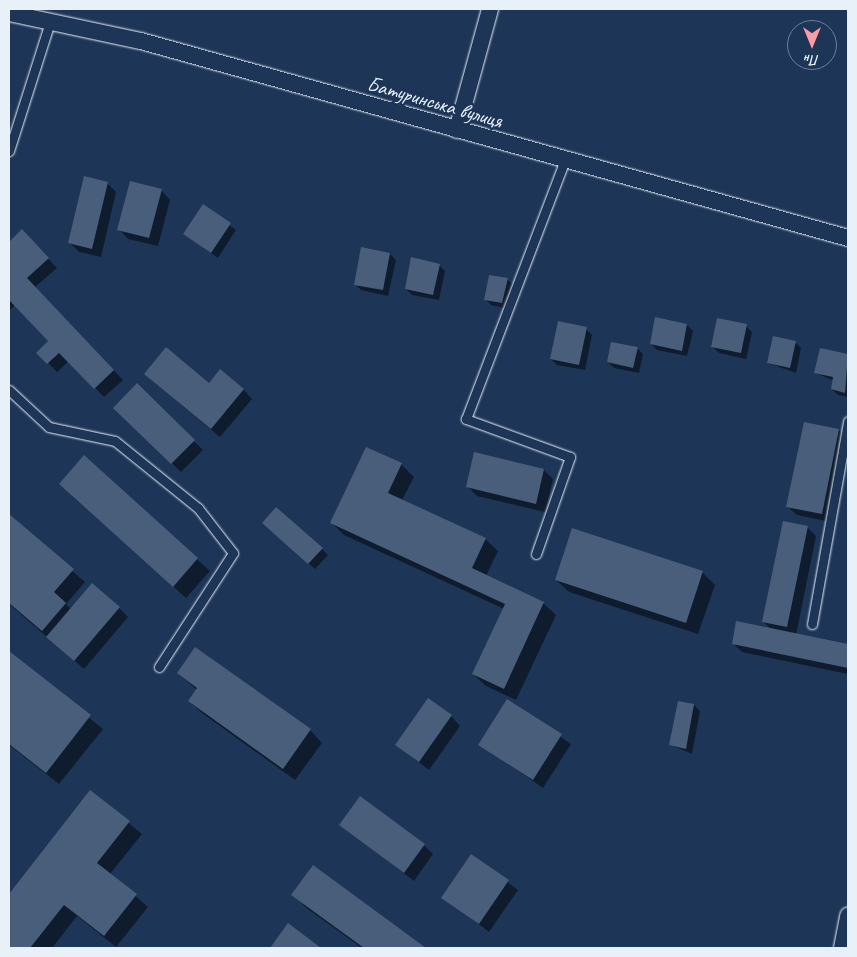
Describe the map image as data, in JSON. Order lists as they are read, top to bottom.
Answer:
{
  "streets": {
    "street": ["Батуринська вулиця"]
  },
  "north": "bottom"
}
